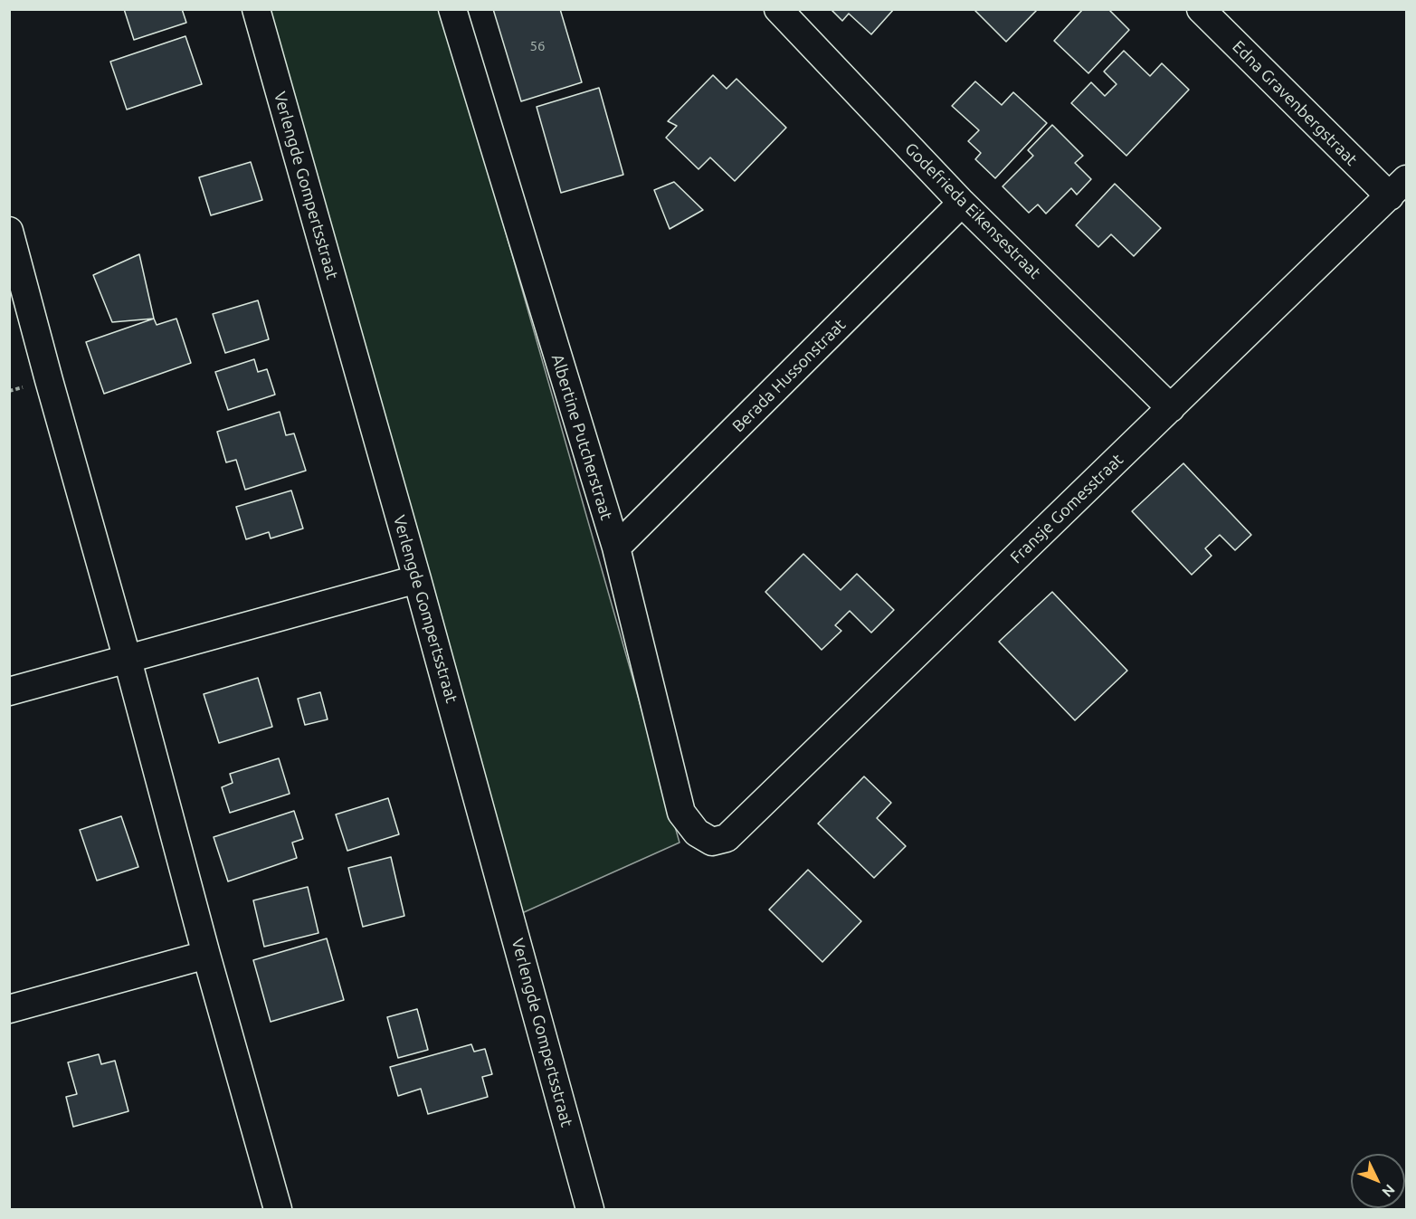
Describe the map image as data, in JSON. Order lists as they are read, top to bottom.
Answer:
{
  "streets": {
    "street": [
      "Edna Gravenbergstraat",
      "Verlengde Gompertsstraat",
      "Godefrieda Eikensestraat",
      "Berada Hussonstraat",
      "Albertine Putcherstraat",
      "Fransje Gomesstraat"
    ]
  },
  "crossings": [
    ["Edna Gravenbergstraat", "Fransje Gomesstraat"],
    ["Godefrieda Eikensestraat", "Berada Hussonstraat"],
    ["Godefrieda Eikensestraat", "Fransje Gomesstraat"],
    ["Berada Hussonstraat", "Albertine Putcherstraat"],
    ["Albertine Putcherstraat", "Fransje Gomesstraat"]
  ],
  "house_numbers": ["56"],
  "north": "bottom right"
}
